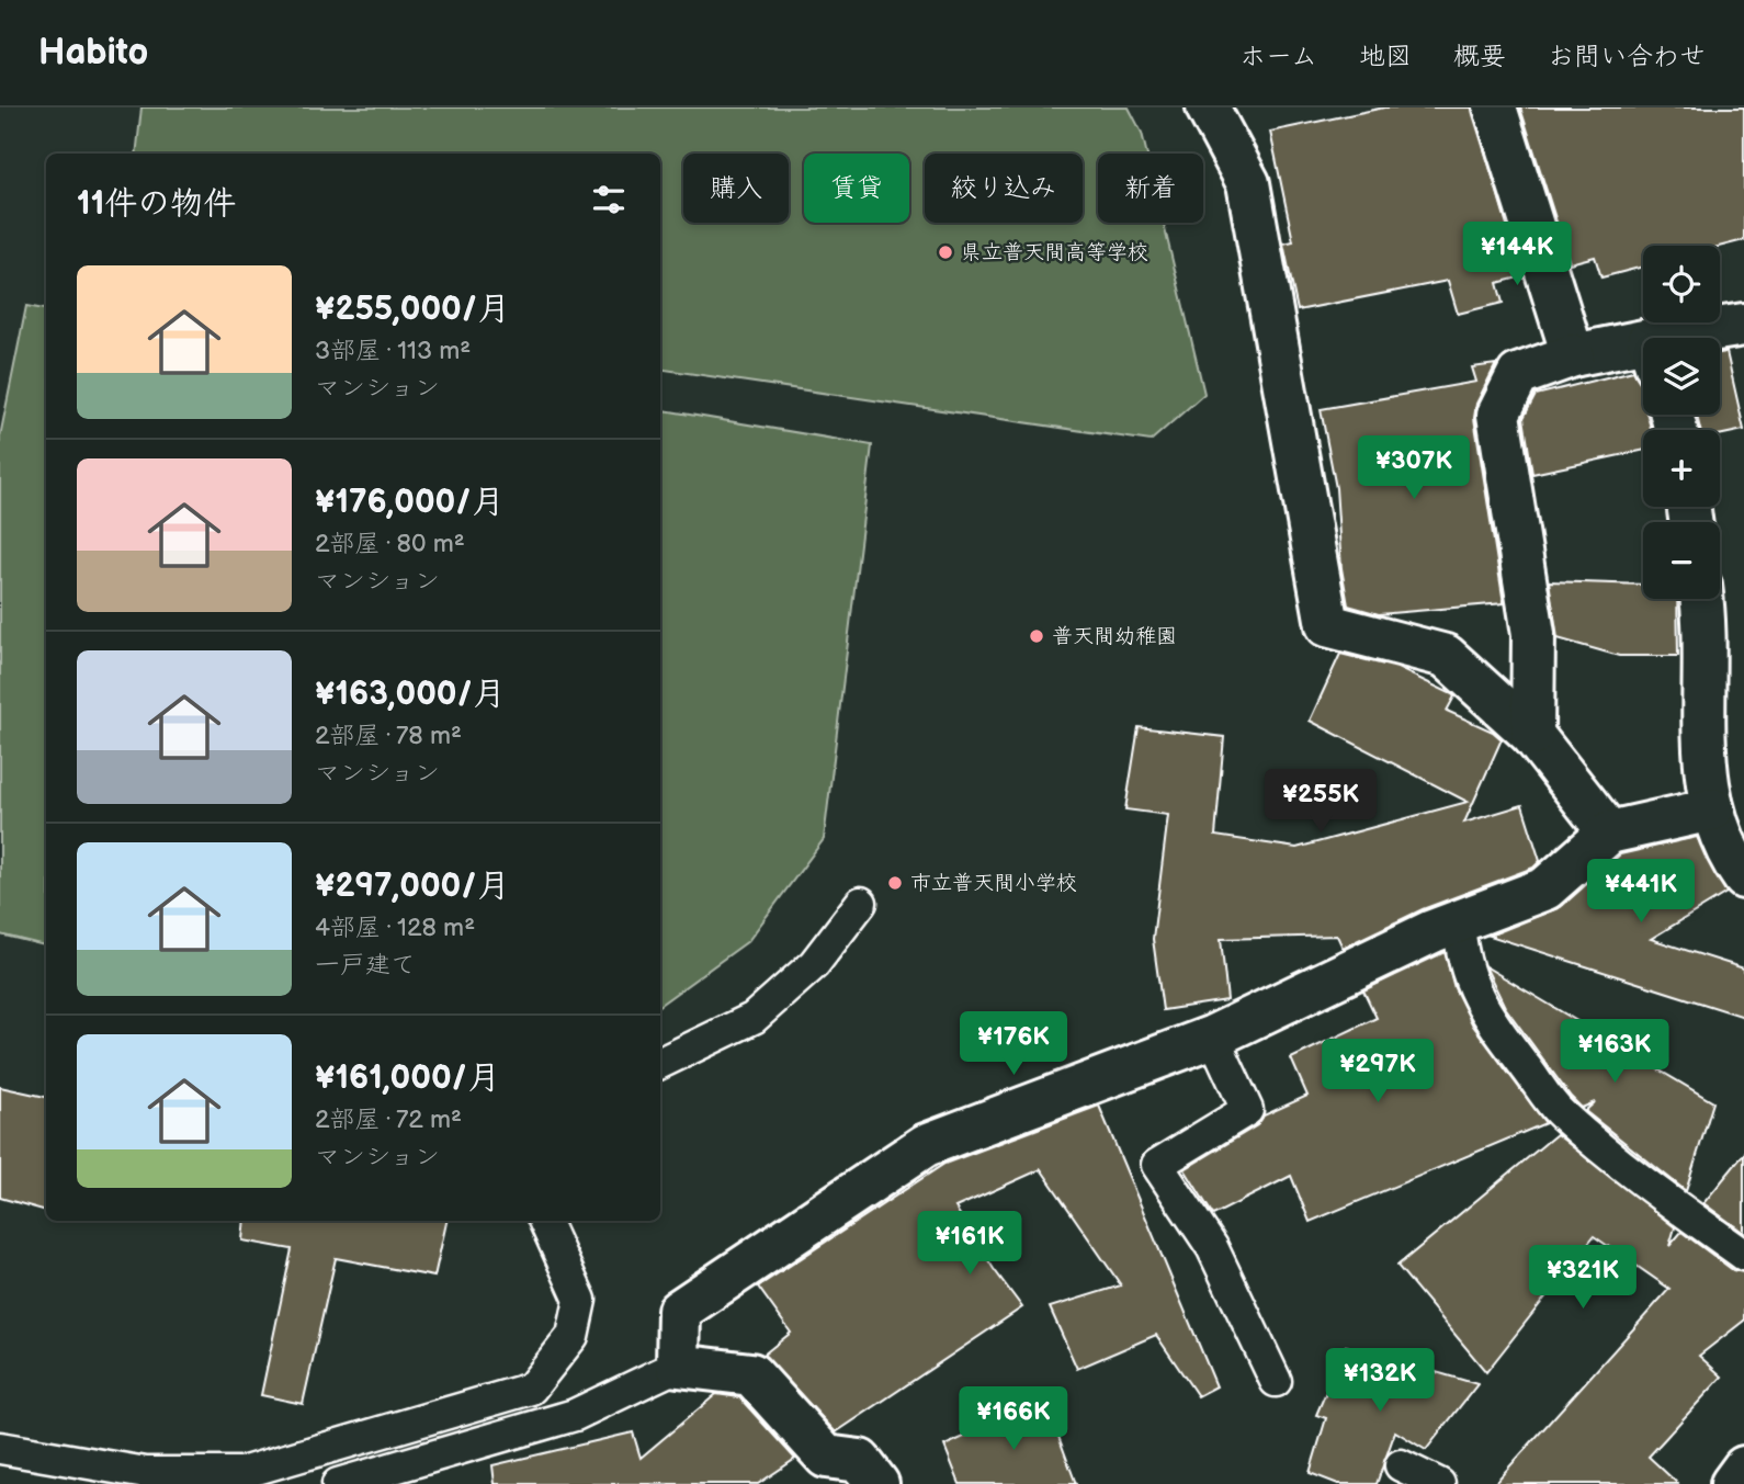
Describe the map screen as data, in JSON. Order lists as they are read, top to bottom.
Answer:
{
  "places": ["県立普天間高等学校", "普天間幼稚園", "市立普天間小学校"],
  "page": {
    "header": "Habito",
    "nav": [
      "ホーム",
      "地図",
      "概要",
      "お問い合わせ"
    ],
    "chip": [
      "購入",
      "賃貸",
      "絞り込み",
      "新着"
    ],
    "heading": "11件の物件",
    "price": [
      "¥144K",
      "¥307K",
      "¥255K",
      "¥441K",
      "¥176K",
      "¥163K",
      "¥297K",
      "¥161K",
      "¥321K",
      "¥132K",
      "¥166K"
    ],
    "map_buttons": ["+", "−"],
    "list": [
      {
        "name": "¥255,000/月",
        "note": "3部屋 · 113 m² · マンション"
      },
      {
        "name": "¥176,000/月",
        "note": "2部屋 · 80 m² · マンション"
      },
      {
        "name": "¥163,000/月",
        "note": "2部屋 · 78 m² · マンション"
      },
      {
        "name": "¥297,000/月",
        "note": "4部屋 · 128 m² · 一戸建て"
      },
      {
        "name": "¥161,000/月",
        "note": "2部屋 · 72 m² · マンション"
      }
    ]
  }
}
